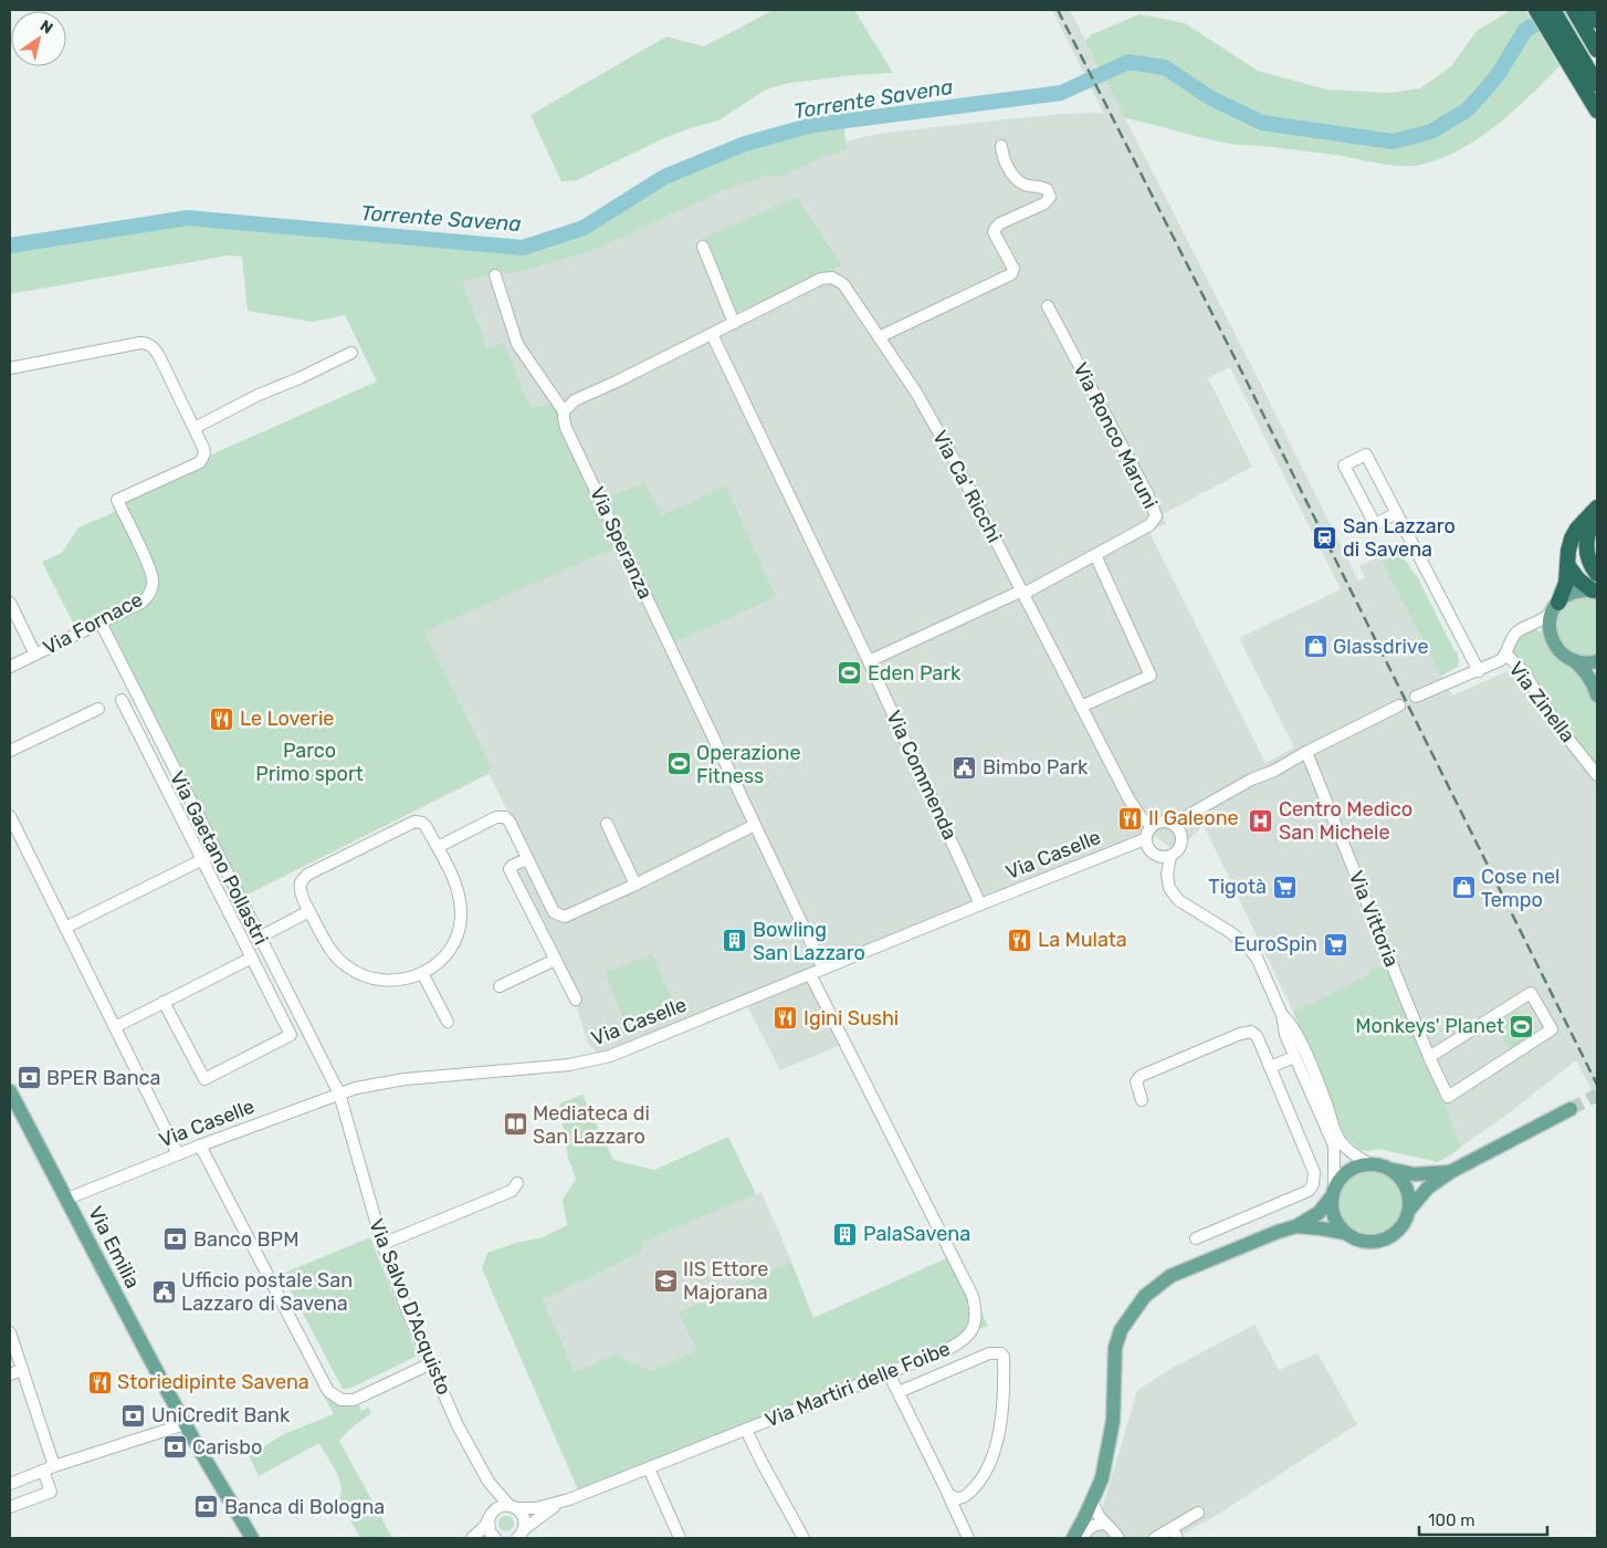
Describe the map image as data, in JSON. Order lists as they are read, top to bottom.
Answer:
{
  "streets": {
    "main road": ["Via Emilia"],
    "street": [
      "Via Ronco Maruni",
      "Via Ca' Ricchi",
      "Via Speranza",
      "Via Fornace",
      "Via Zinella",
      "Via Commenda",
      "Via Caselle",
      "Via Gaetano Pollastri",
      "Via Vittoria",
      "Via Salvo D'Acquisto",
      "Via Martiri delle Foibe"
    ]
  },
  "crossings": [
    ["Via Ronco Maruni", "Via Ca' Ricchi"],
    ["Via Ronco Maruni", "Via Commenda"],
    ["Via Ca' Ricchi", "Via Caselle"],
    ["Via Speranza", "Via Caselle"],
    ["Via Fornace", "Via Gaetano Pollastri"],
    ["Via Commenda", "Via Caselle"],
    ["Via Caselle", "Via Gaetano Pollastri"],
    ["Via Caselle", "Via Emilia"],
    ["Via Caselle", "Via Salvo D'Acquisto"],
    ["Via Caselle", "Via Martiri delle Foibe"],
    ["Via Gaetano Pollastri", "Via Salvo D'Acquisto"]
  ],
  "water": ["Torrente Savena"],
  "parks": ["Parco Primo sport"],
  "places": {
    "station": ["San Lazzaro di Savena"],
    "shop": ["Glassdrive", "Cose nel Tempo"],
    "sports": ["Eden Park", "Operazione Fitness", "Monkeys' Planet"],
    "restaurant": [
      "Le Loverie",
      "Il Galeone",
      "La Mulata",
      "Igini Sushi",
      "Storiedipinte Savena"
    ],
    "public building": ["Bimbo Park", "Ufficio postale San Lazzaro di Savena"],
    "hospital": ["Centro Medico San Michele"],
    "supermarket": ["Tigotà", "EuroSpin"],
    "building": ["Bowling San Lazzaro", "PalaSavena"],
    "bank": [
      "BPER Banca",
      "Banco BPM",
      "UniCredit Bank",
      "Carisbo",
      "Banca di Bologna"
    ],
    "library": ["Mediateca di San Lazzaro"],
    "school or university": ["IIS Ettore Majorana"]
  },
  "scale_bar": "100 m",
  "north": "top right"
}
